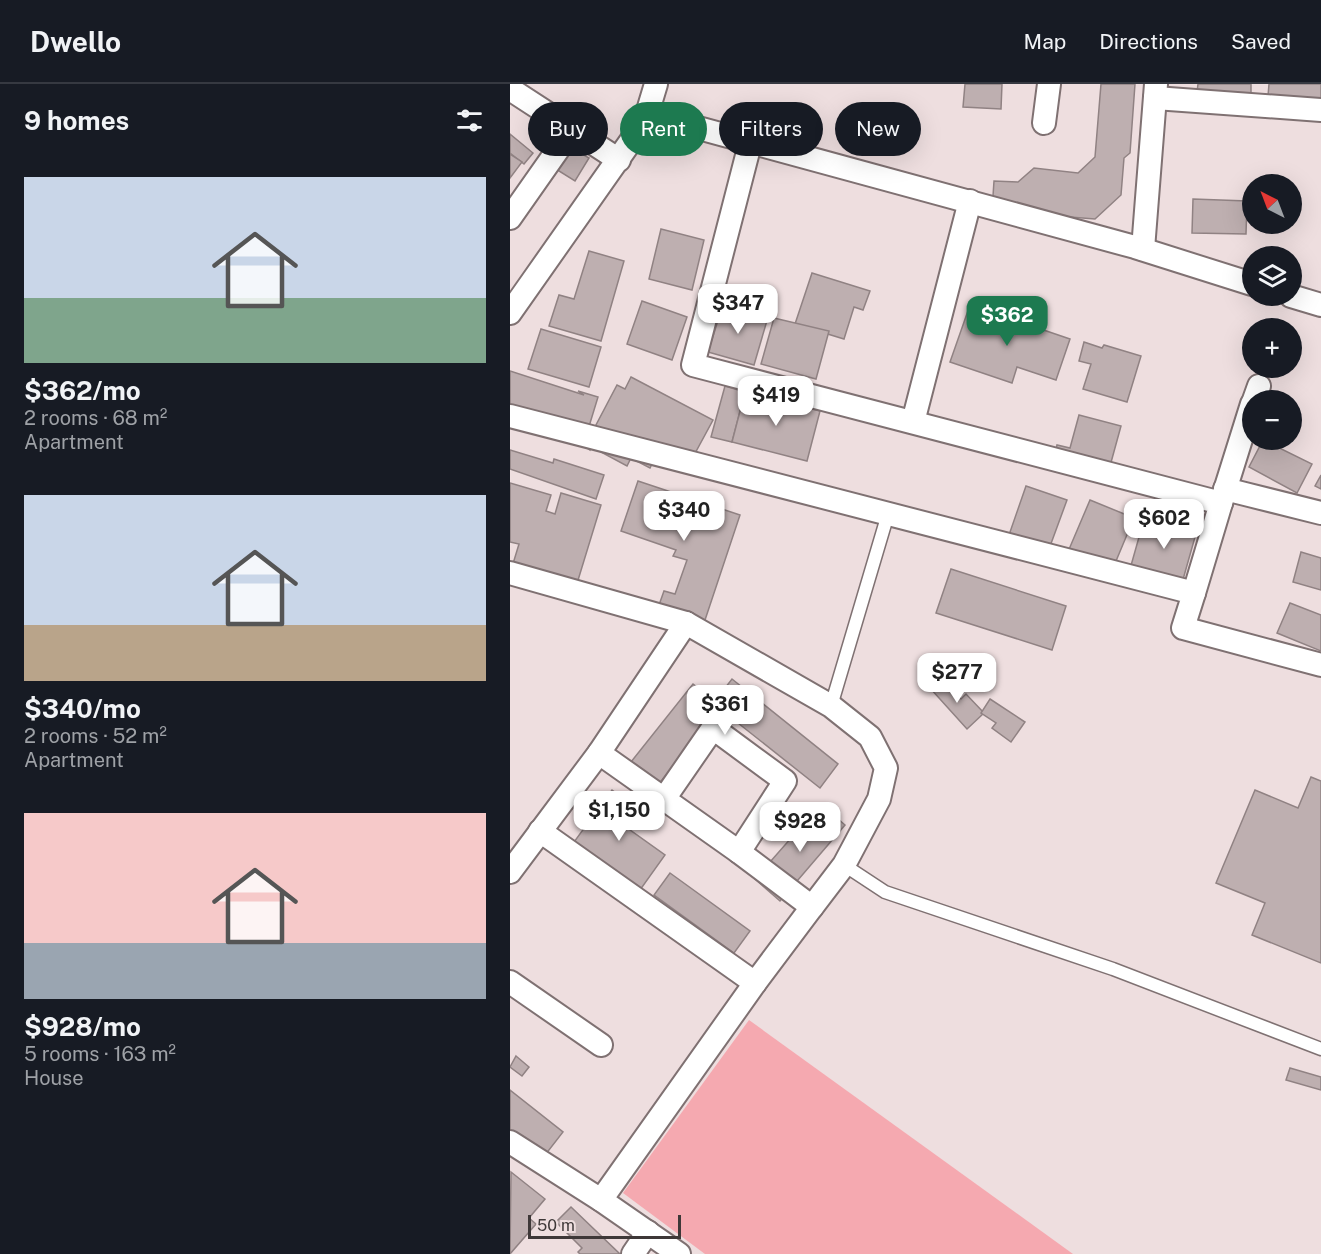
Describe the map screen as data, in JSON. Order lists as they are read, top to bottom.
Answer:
{
  "scale_bar": "50 m",
  "north": "top left",
  "page": {
    "header": "Dwello",
    "nav": ["Map", "Directions", "Saved"],
    "heading": "9 homes",
    "chip": [
      "Buy",
      "Rent",
      "Filters",
      "New"
    ],
    "list": [
      {
        "name": "$362/mo",
        "note": "2 rooms · 68 m² · Apartment"
      },
      {
        "name": "$340/mo",
        "note": "2 rooms · 52 m² · Apartment"
      },
      {
        "name": "$928/mo",
        "note": "5 rooms · 163 m² · House"
      }
    ],
    "map_buttons": ["+", "−"],
    "price": [
      "$347",
      "$362",
      "$419",
      "$340",
      "$602",
      "$277",
      "$361",
      "$1,150",
      "$928"
    ],
    "scale": "50 m"
  }
}
